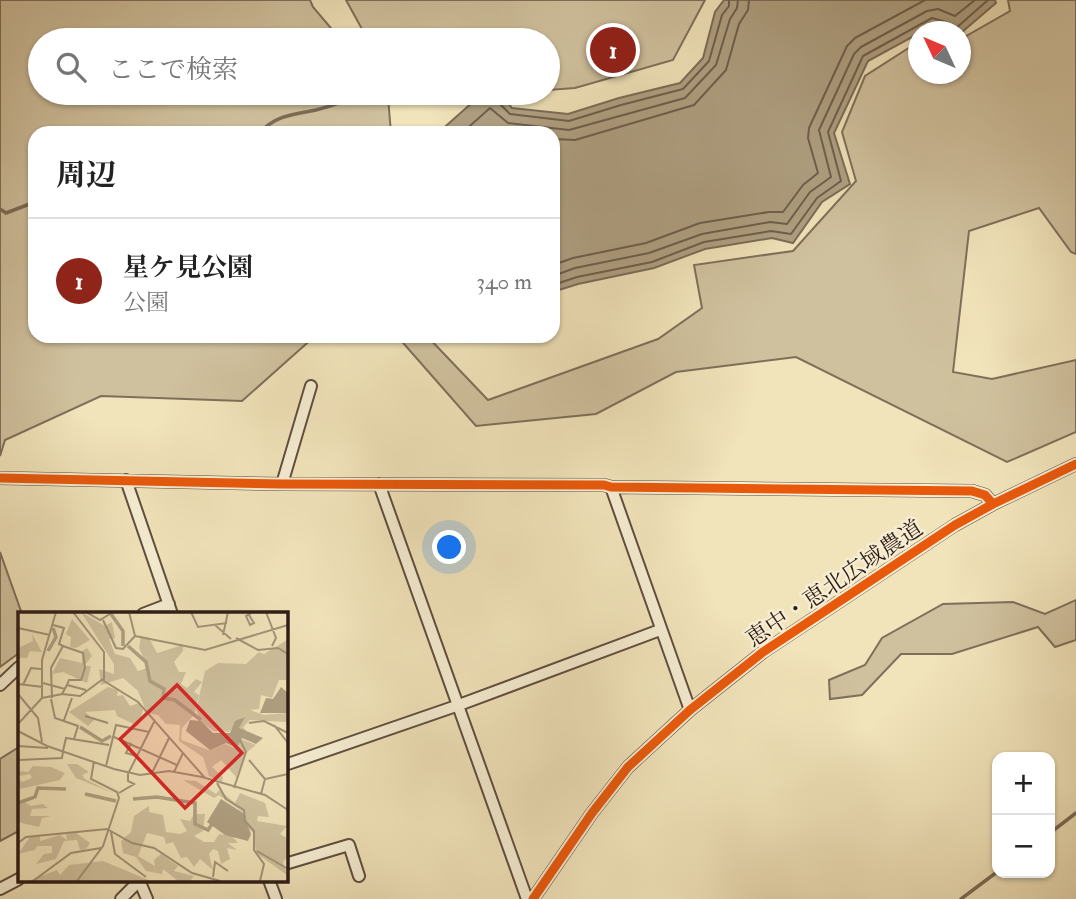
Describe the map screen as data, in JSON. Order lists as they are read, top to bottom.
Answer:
{
  "streets": {
    "street": ["恵中・恵北広域農道"]
  },
  "north": "top left",
  "page": {
    "pins": "1",
    "search": "ここで検索",
    "heading": "周辺",
    "list": [
      {
        "mark": "1",
        "name": "星ケ見公園",
        "note": "公園",
        "value": "340 m"
      }
    ],
    "map_buttons": ["+", "−"]
  }
}
